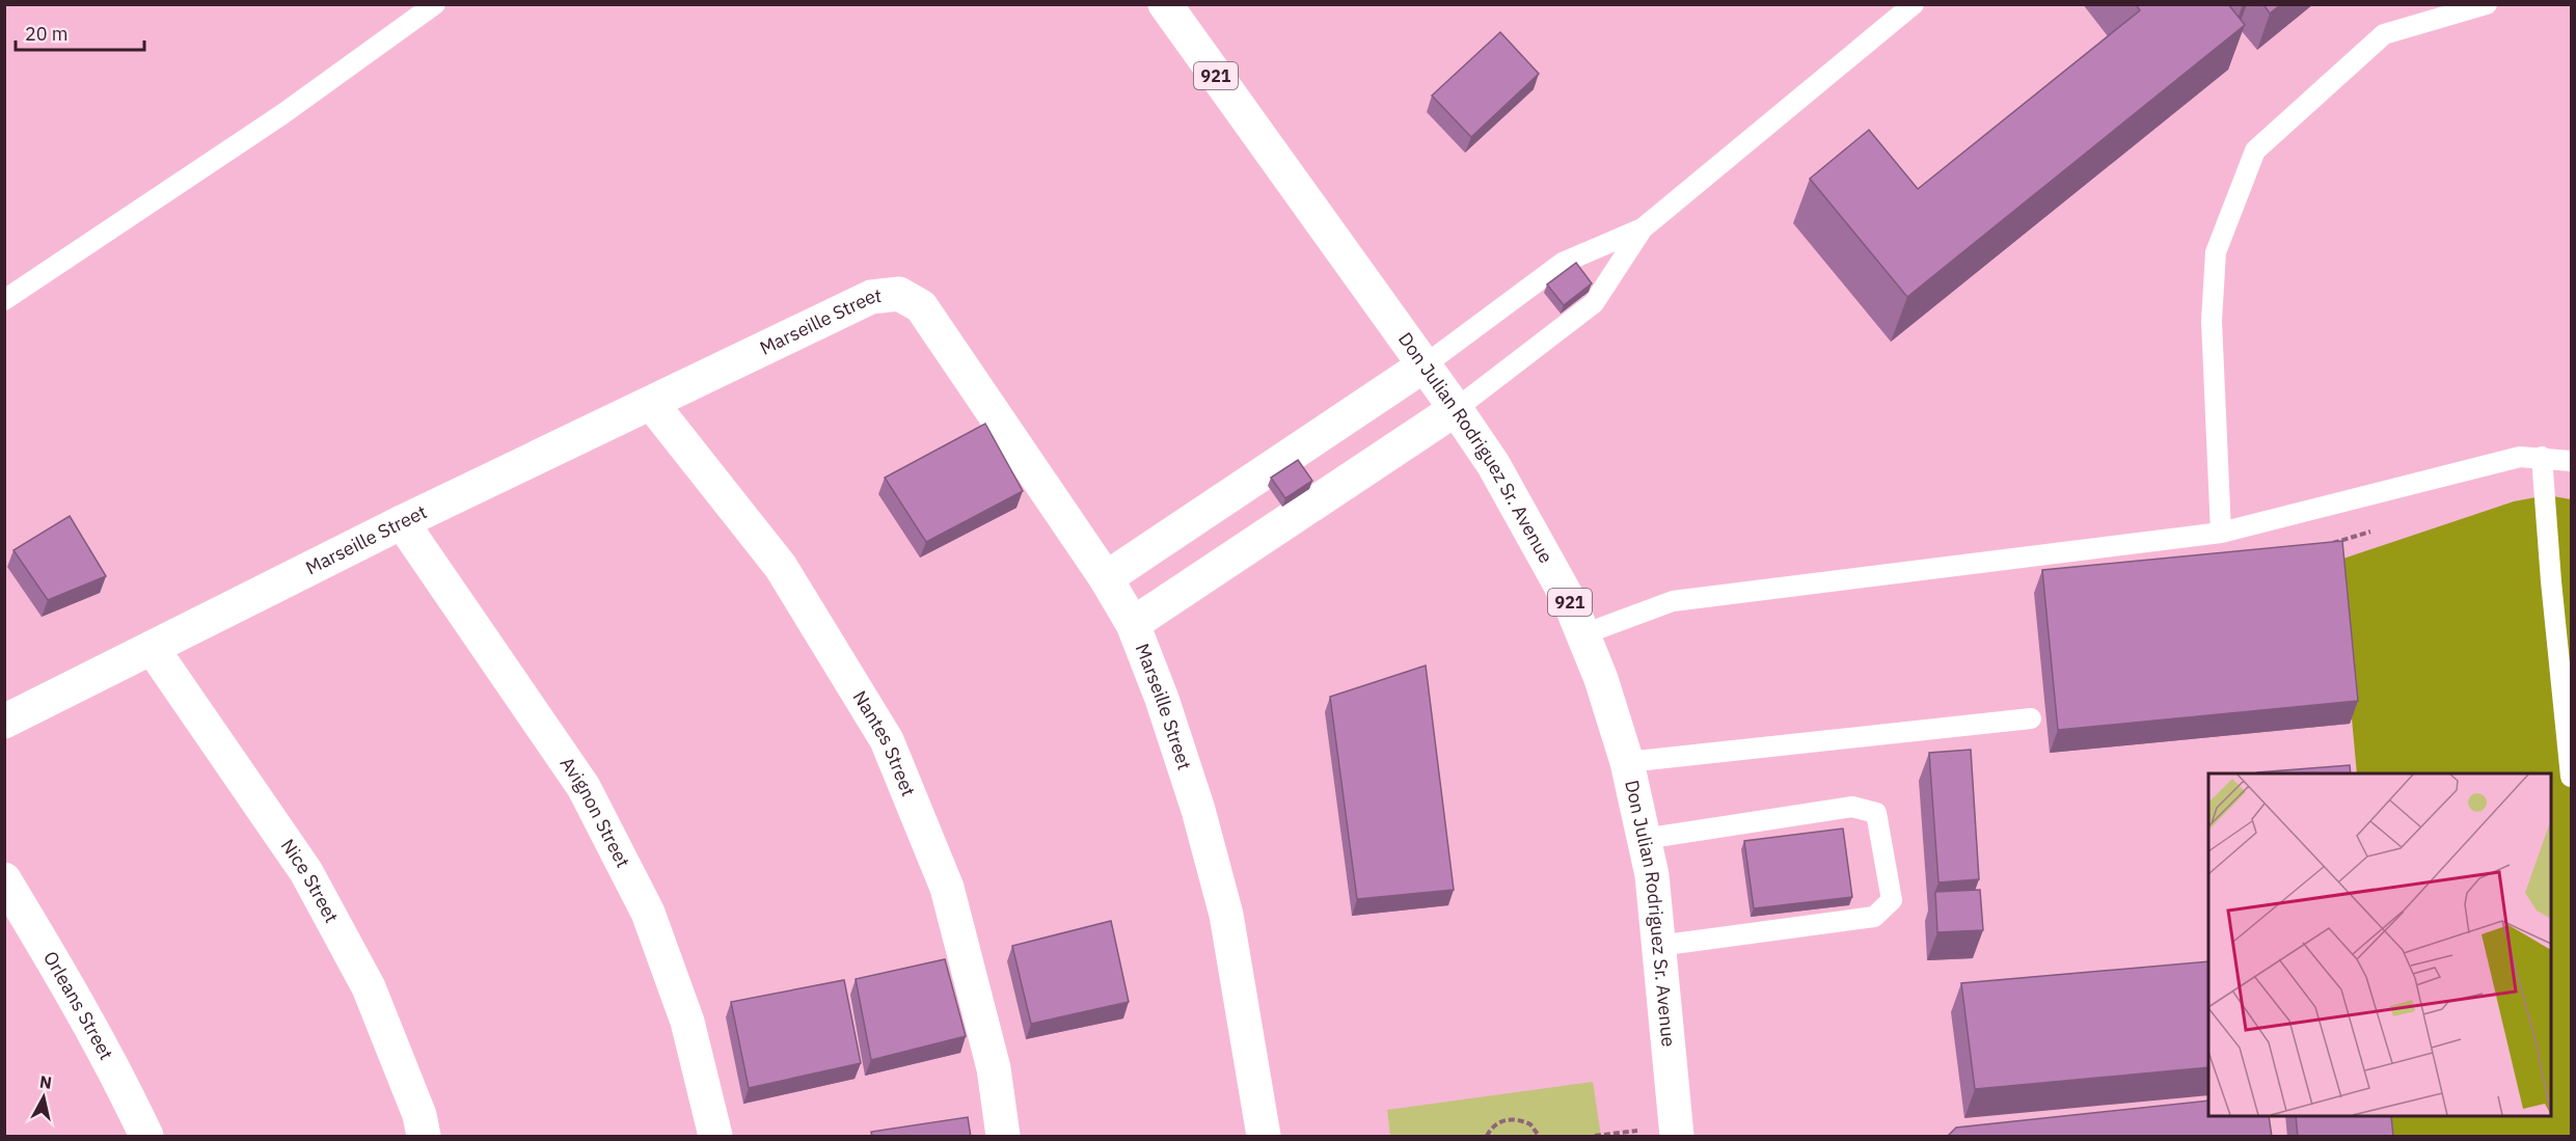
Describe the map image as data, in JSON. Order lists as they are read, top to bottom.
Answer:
{
  "streets": {
    "street": [
      "921",
      "Marseille Street",
      "Don Julian Rodriguez Sr. Avenue",
      "Nantes Street",
      "Avignon Street",
      "Nice Street",
      "Orleans Street"
    ]
  },
  "crossings": [
    ["Marseille Street", "Nantes Street"],
    ["Marseille Street", "Avignon Street"],
    ["Marseille Street", "Nice Street"]
  ],
  "scale_bar": "20 m",
  "north": "top"
}
